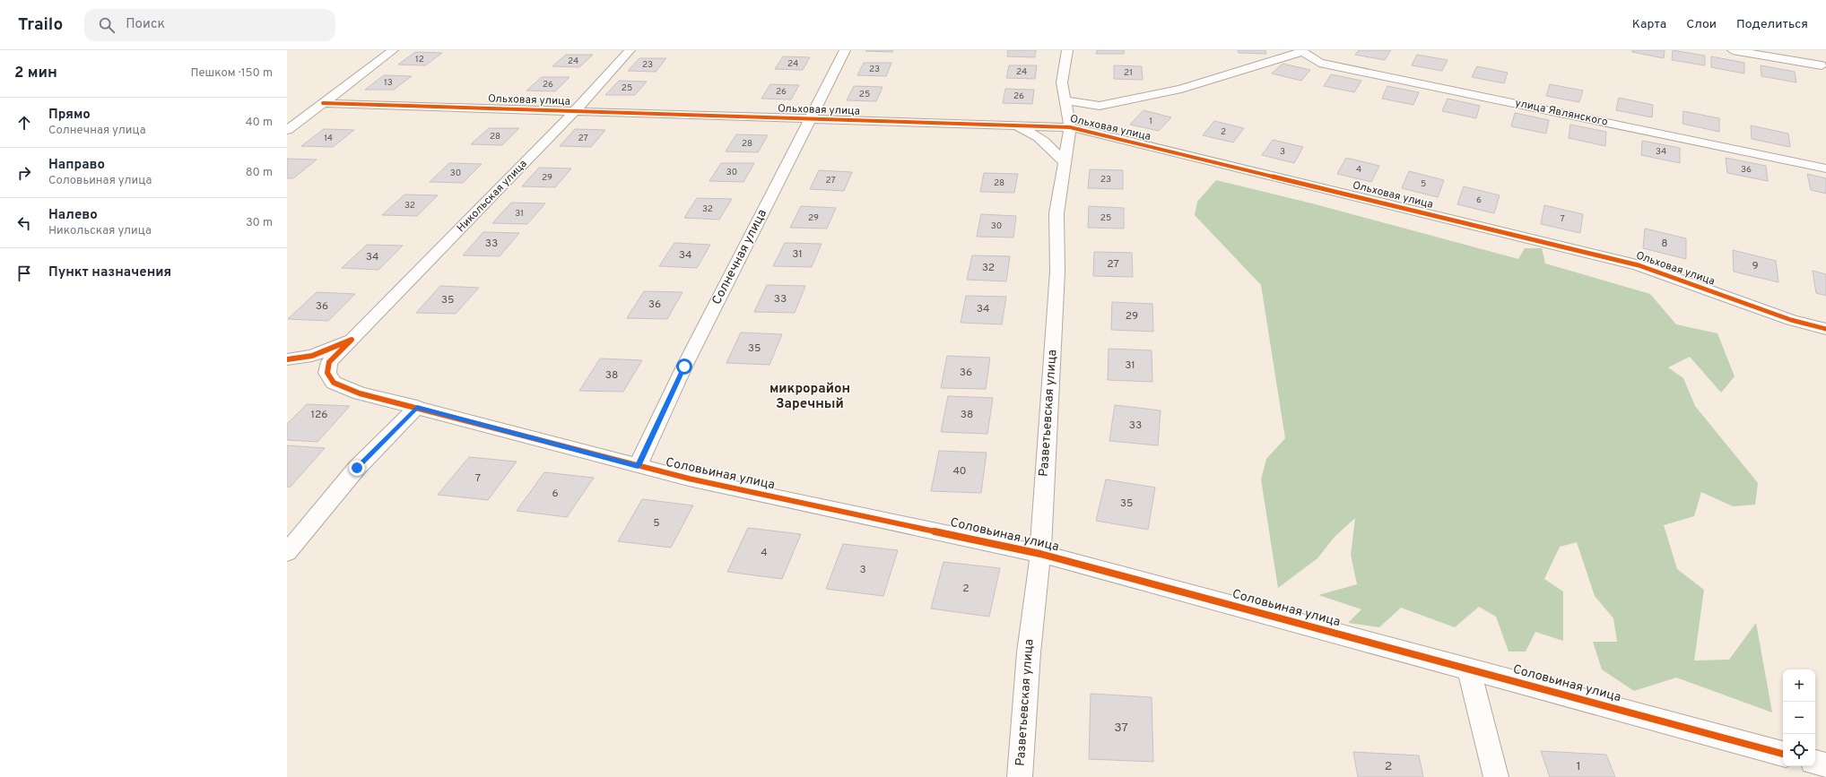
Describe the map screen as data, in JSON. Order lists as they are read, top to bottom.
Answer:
{
  "streets": {
    "street": [
      "Ольховая улица",
      "улица Являнского",
      "Никольская улица",
      "Солнечная улица",
      "Разветьевская улица",
      "Соловьиная улица"
    ]
  },
  "crossings": [
    ["Ольховая улица", "Никольская улица"],
    ["Ольховая улица", "Солнечная улица"],
    ["Ольховая улица", "Разветьевская улица"],
    ["Никольская улица", "Соловьиная улица"],
    ["Солнечная улица", "Соловьиная улица"],
    ["Разветьевская улица", "Соловьиная улица"]
  ],
  "districts": ["микрорайон Заречный"],
  "house_numbers": [
    "12",
    "24",
    "24",
    "23",
    "23",
    "24",
    "21",
    "13",
    "26",
    "25",
    "26",
    "25",
    "26",
    "1",
    "2",
    "28",
    "14",
    "27",
    "28",
    "3",
    "34",
    "4",
    "36",
    "30",
    "30",
    "29",
    "23",
    "27",
    "28",
    "5",
    "6",
    "32",
    "32",
    "31",
    "29",
    "25",
    "7",
    "30",
    "33",
    "8",
    "31",
    "34",
    "34",
    "27",
    "9",
    "32",
    "33",
    "35",
    "36",
    "36",
    "34",
    "29",
    "35",
    "31",
    "36",
    "38",
    "126",
    "38",
    "33",
    "40",
    "7",
    "6",
    "35",
    "5",
    "4",
    "3",
    "2",
    "37",
    "2",
    "1"
  ],
  "page": {
    "header": "Trailo",
    "search": "Поиск",
    "nav": ["Карта", "Слои", "Поделиться"],
    "heading": ["2 мин", "Пешком · 150 m"],
    "list": [
      ["Прямо", "Солнечная улица", "40 m"],
      ["Направо", "Соловьиная улица", "80 m"],
      ["Налево", "Никольская улица", "30 m"],
      "Пункт назначения"
    ],
    "map_buttons": ["+", "−"]
  }
}
